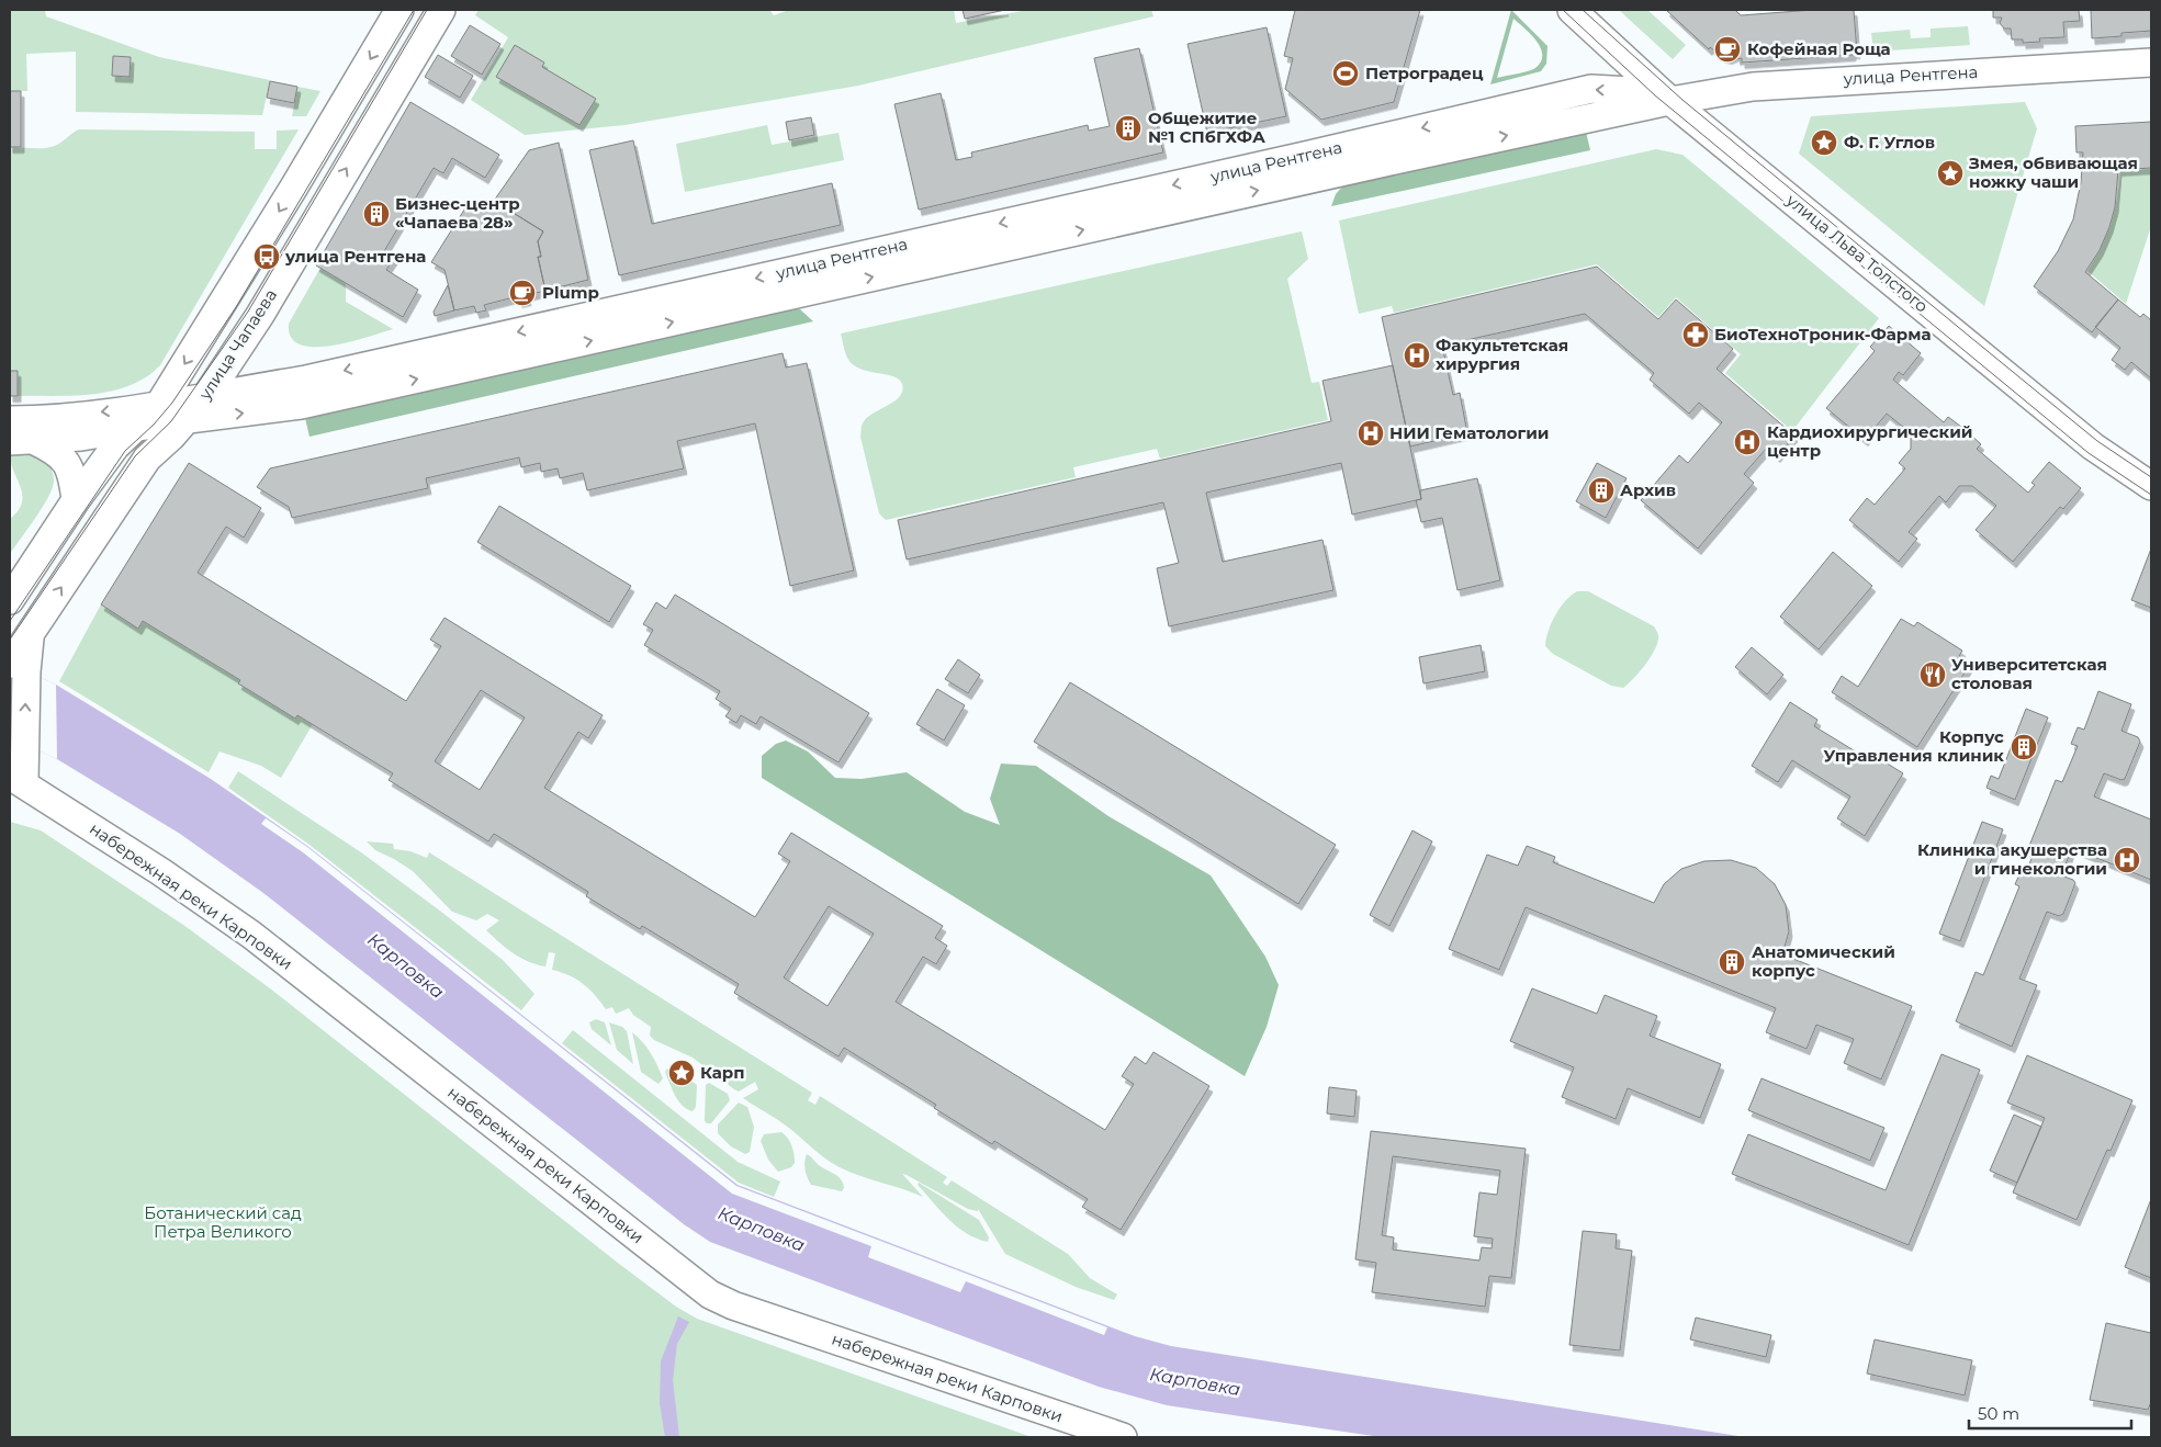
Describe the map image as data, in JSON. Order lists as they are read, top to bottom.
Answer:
{
  "streets": {
    "street": [
      "улица Рентгена",
      "улица Льва Толстого",
      "улица Чапаева",
      "набережная реки Карповки"
    ]
  },
  "crossings": [
    ["улица Рентгена", "улица Льва Толстого"],
    ["улица Рентгена", "улица Чапаева"],
    ["улица Чапаева", "набережная реки Карповки"]
  ],
  "water": ["Карповка"],
  "parks": ["Ботанический сад Петра Великого"],
  "places": {
    "cafe": ["Кофейная Роща", "Plump"],
    "sports": ["Петроградец"],
    "building": [
      "Общежитие №1 СПбГХФА",
      "Бизнес-центр «Чапаева 28»",
      "Архив",
      "Корпус Управления клиник",
      "Анатомический корпус"
    ],
    "place": ["Ф. Г. Углов", "Змея, обвивающая ножку чаши", "Карп"],
    "bus stop": ["улица Рентгена"],
    "pharmacy": ["БиоТехноТроник-Фарма"],
    "hospital": [
      "Факультетская хирургия",
      "НИИ Гематологии",
      "Кардиохирургический центр",
      "Клиника акушерства и гинекологии"
    ],
    "restaurant": ["Университетская столовая"]
  },
  "scale_bar": "50 m"
}
